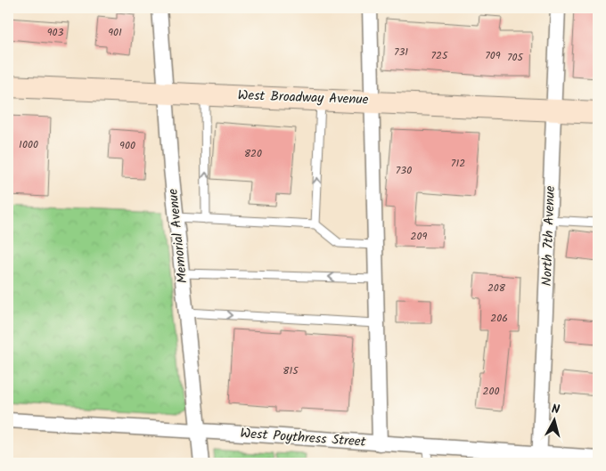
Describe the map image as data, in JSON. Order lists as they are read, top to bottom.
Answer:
{
  "streets": {
    "main road": ["West Broadway Avenue"],
    "street": ["Memorial Avenue", "North 7th Avenue", "West Poythress Street"]
  },
  "crossings": [
    ["West Broadway Avenue", "Memorial Avenue"],
    ["West Broadway Avenue", "North 7th Avenue"],
    ["Memorial Avenue", "West Poythress Street"],
    ["North 7th Avenue", "West Poythress Street"]
  ],
  "house_numbers": [
    "903",
    "901",
    "731",
    "725",
    "709",
    "705",
    "1000",
    "900",
    "820",
    "712",
    "730",
    "209",
    "208",
    "206",
    "815",
    "200"
  ],
  "north": "top"
}
